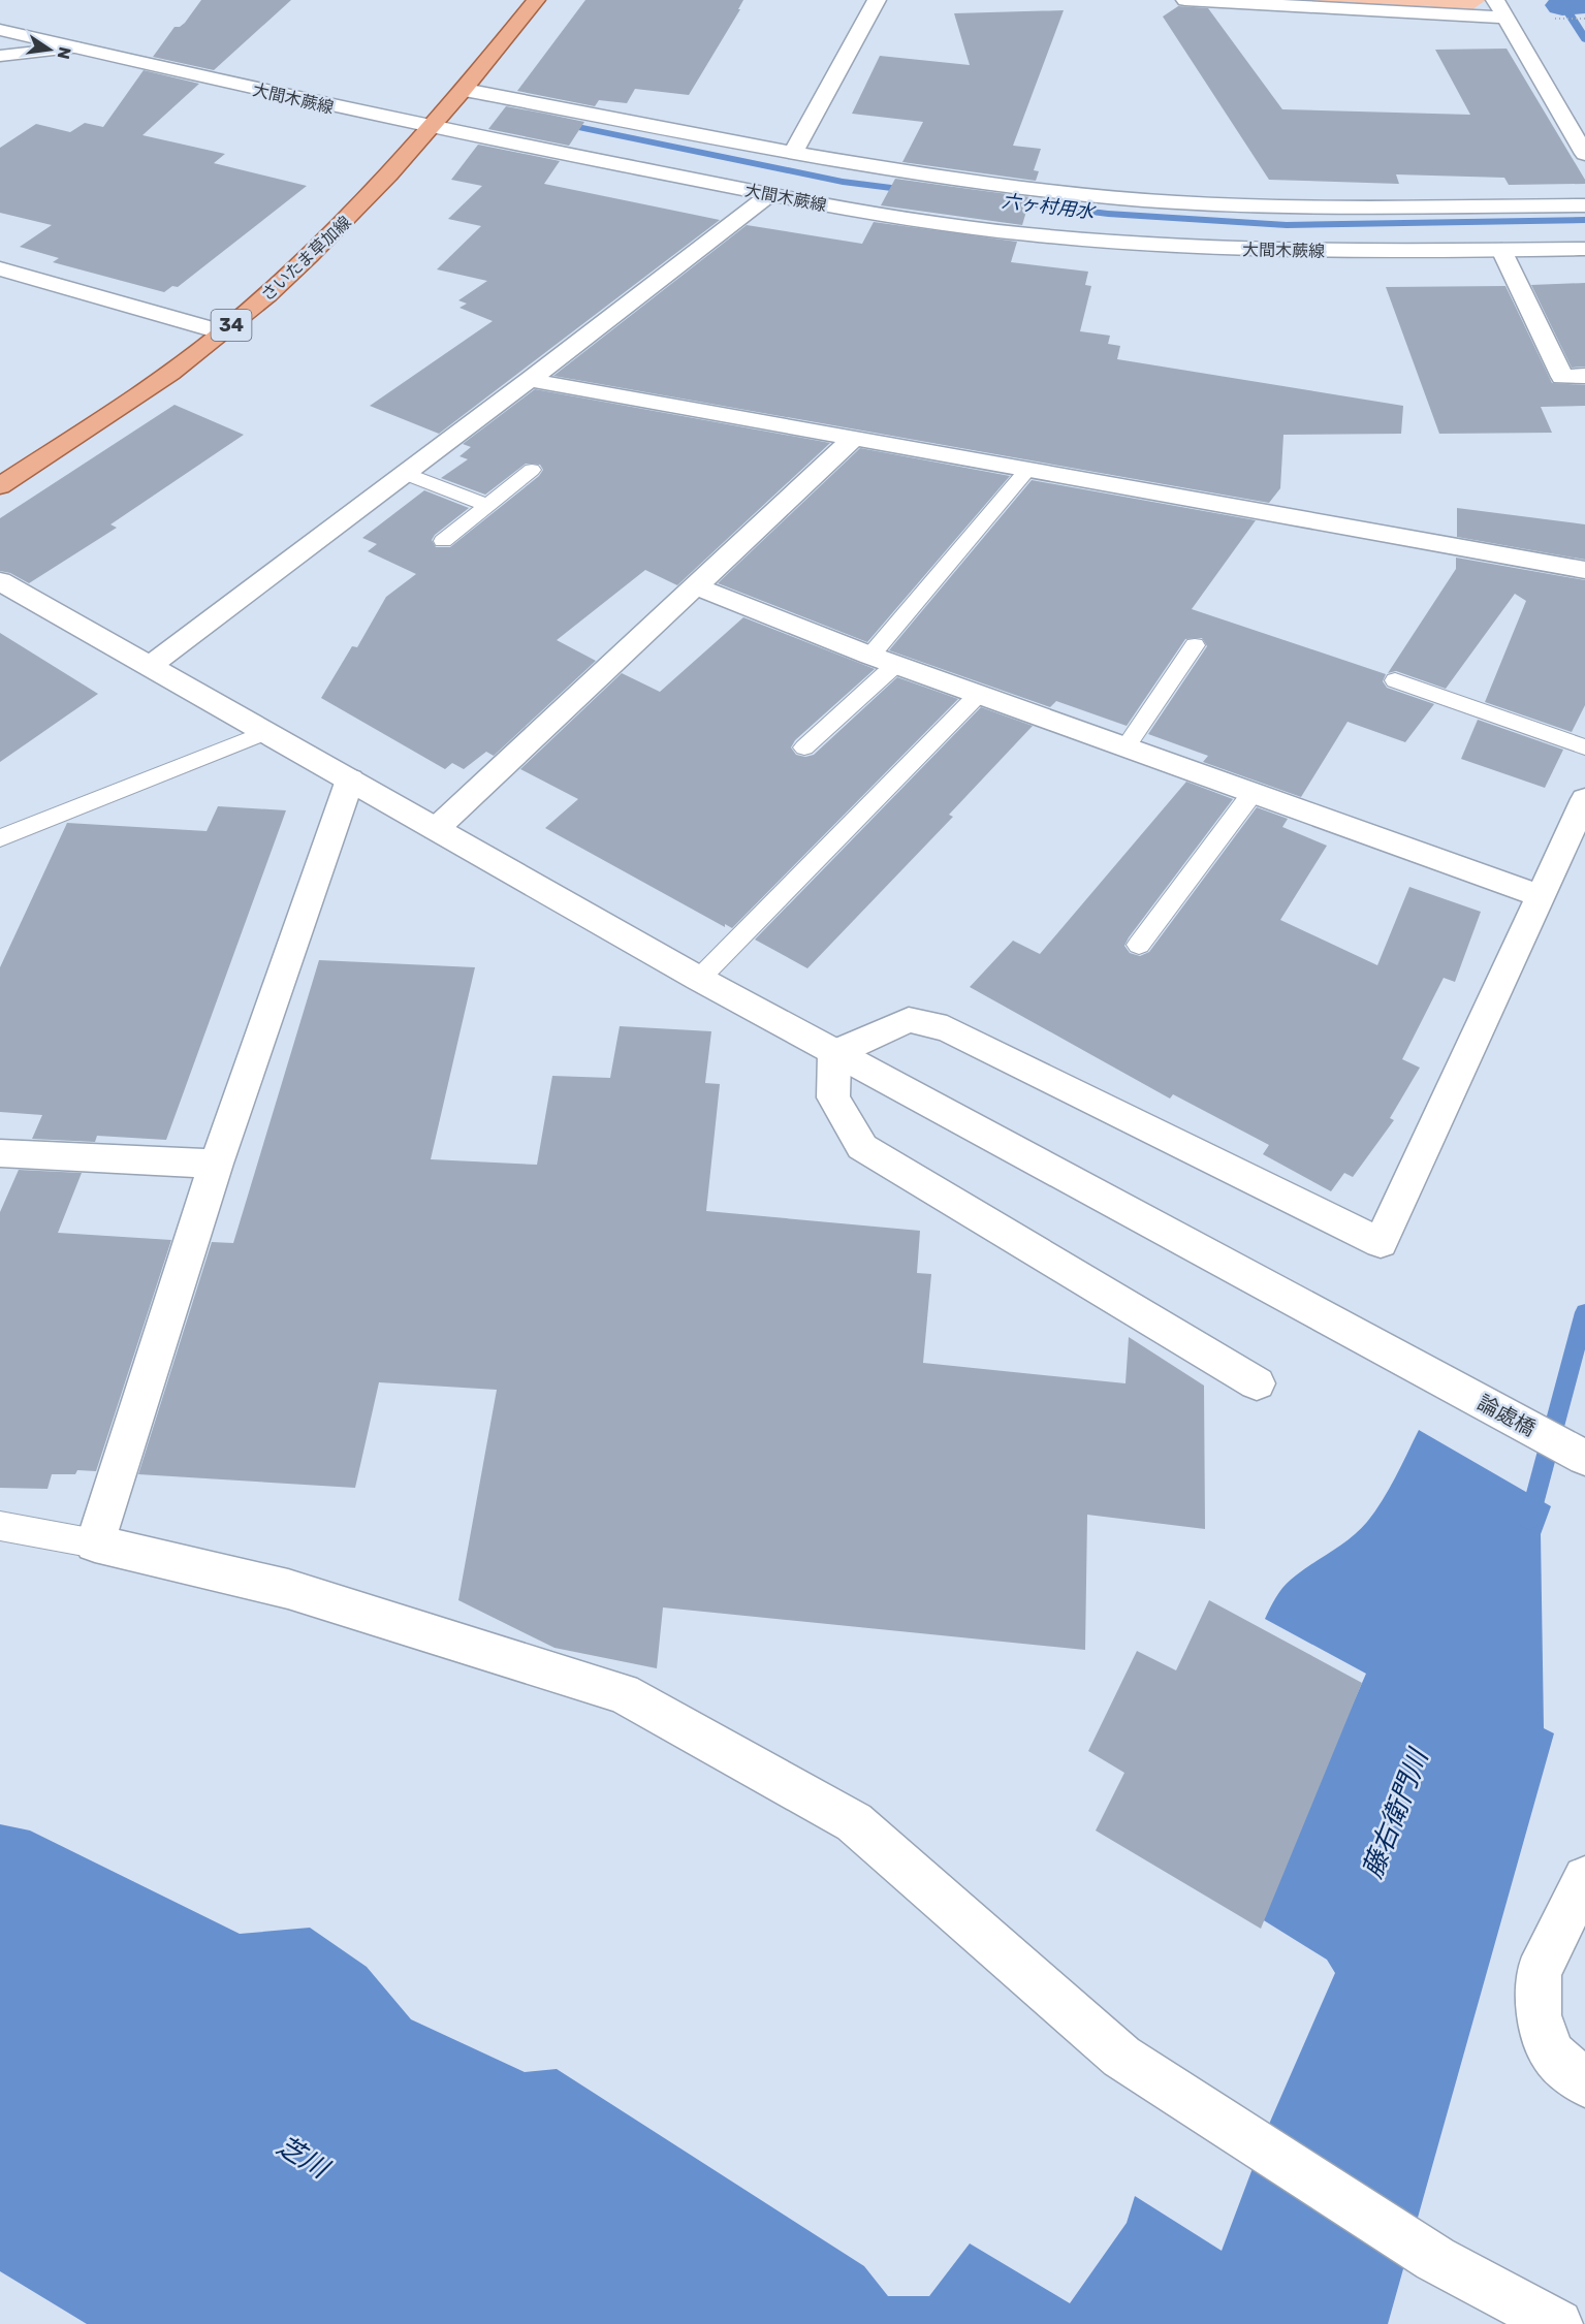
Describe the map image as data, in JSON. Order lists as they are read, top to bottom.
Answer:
{
  "streets": {
    "main road": ["さいたま草加線", "34"],
    "street": ["大間木蕨線", "論處橋"]
  },
  "crossings": [
    ["大間木蕨線", "さいたま草加線"]
  ],
  "water": ["六ヶ村用水", "藤右衛門川", "芝川"],
  "north": "right"
}
